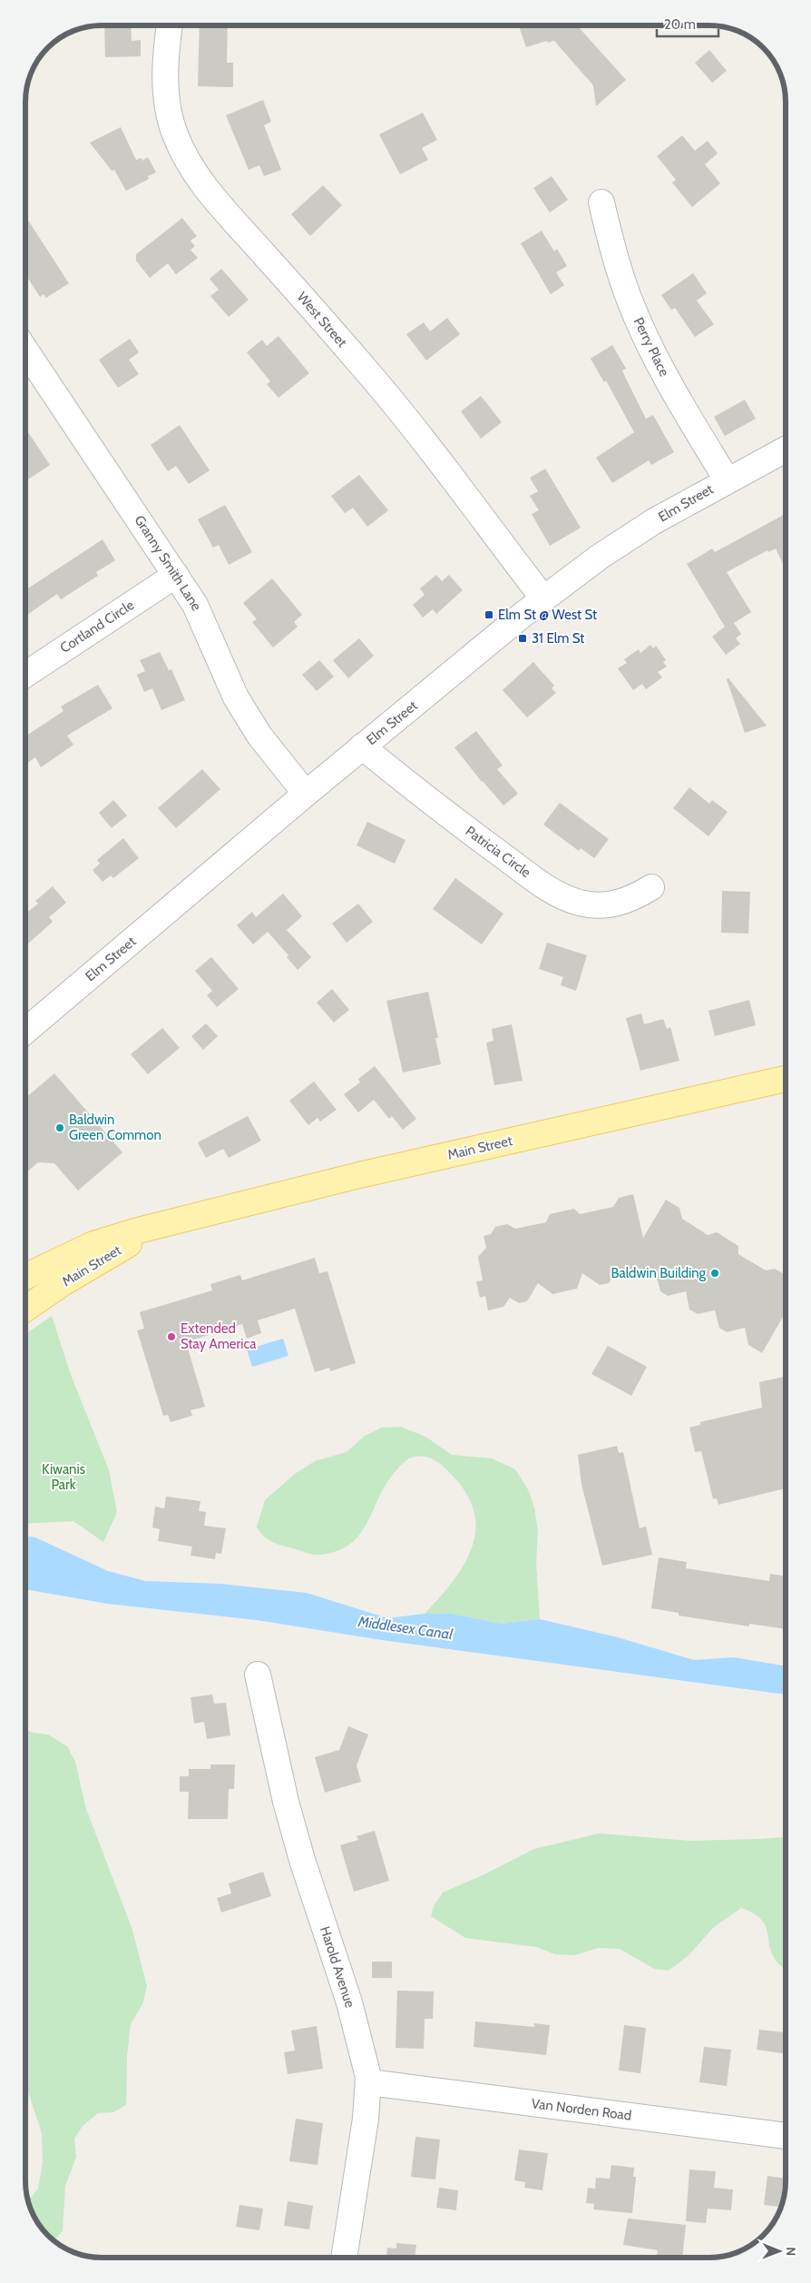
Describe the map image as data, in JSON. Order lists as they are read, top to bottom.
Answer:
{
  "streets": {
    "main road": ["Main Street"],
    "street": [
      "West Street",
      "Perry Place",
      "Elm Street",
      "Granny Smith Lane",
      "Cortland Circle",
      "Patricia Circle",
      "Harold Avenue",
      "Van Norden Road"
    ]
  },
  "crossings": [
    ["West Street", "Elm Street"],
    ["Perry Place", "Elm Street"],
    ["Elm Street", "Granny Smith Lane"],
    ["Elm Street", "Patricia Circle"],
    ["Granny Smith Lane", "Cortland Circle"],
    ["Harold Avenue", "Van Norden Road"]
  ],
  "water": ["Middlesex Canal"],
  "parks": ["Kiwanis Park"],
  "places": {
    "transit": ["Elm St @ West St", "31 Elm St"],
    "other": ["Baldwin Green Common", "Baldwin Building", "Extended Stay America"]
  },
  "scale_bar": "20 m",
  "north": "right"
}
